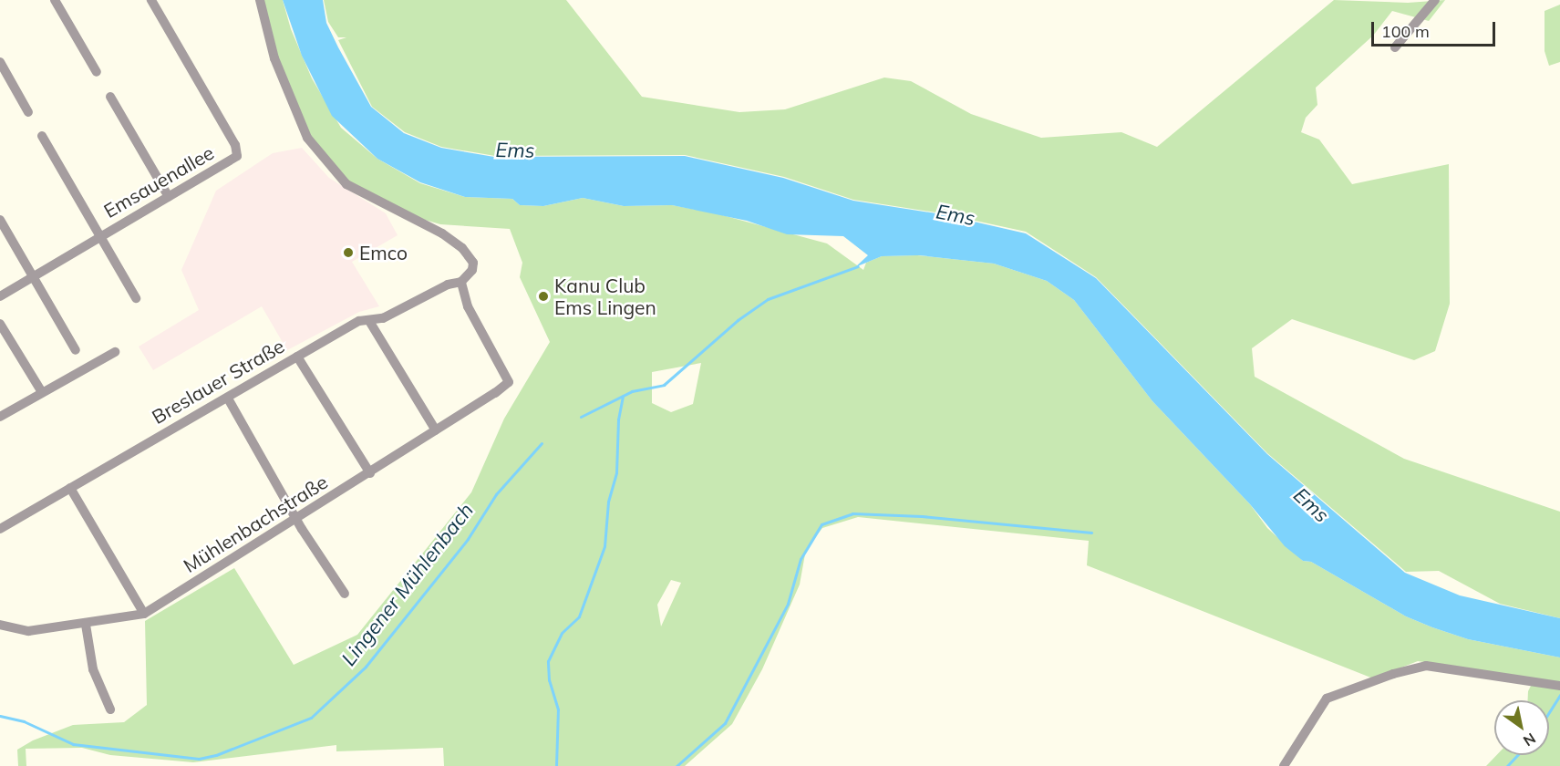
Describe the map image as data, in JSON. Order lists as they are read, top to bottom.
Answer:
{
  "streets": {
    "street": ["Emsauenallee", "Breslauer Straße", "Mühlenbachstraße"]
  },
  "crossings": [
    ["Breslauer Straße", "Mühlenbachstraße"]
  ],
  "water": ["Ems", "Lingener Mühlenbach"],
  "places": ["Emco", "Kanu Club Ems Lingen"],
  "scale_bar": "100 m",
  "north": "bottom right"
}
